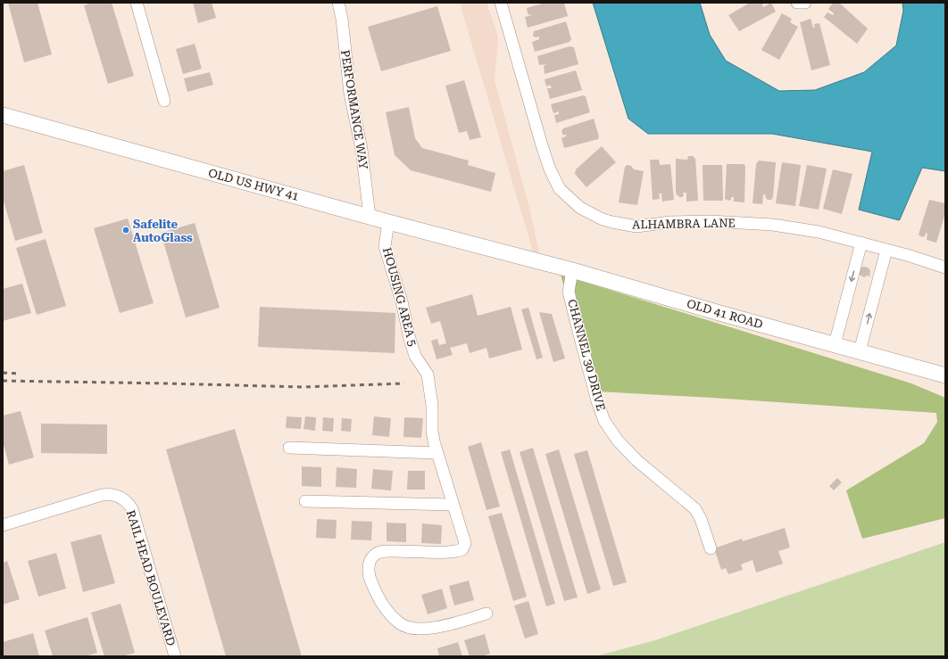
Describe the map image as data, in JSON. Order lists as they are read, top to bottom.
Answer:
{
  "streets": {
    "street": [
      "PERFORMANCE WAY",
      "OLD US HWY 41",
      "ALHAMBRA LANE",
      "HOUSING AREA 5",
      "OLD 41 ROAD",
      "CHANNEL 30 DRIVE",
      "RAIL HEAD BOULEVARD"
    ]
  },
  "crossings": [
    ["PERFORMANCE WAY", "OLD US HWY 41"],
    ["OLD US HWY 41", "HOUSING AREA 5"],
    ["OLD US HWY 41", "OLD 41 ROAD"],
    ["OLD 41 ROAD", "CHANNEL 30 DRIVE"]
  ],
  "places": ["Safelite AutoGlass"]
}
